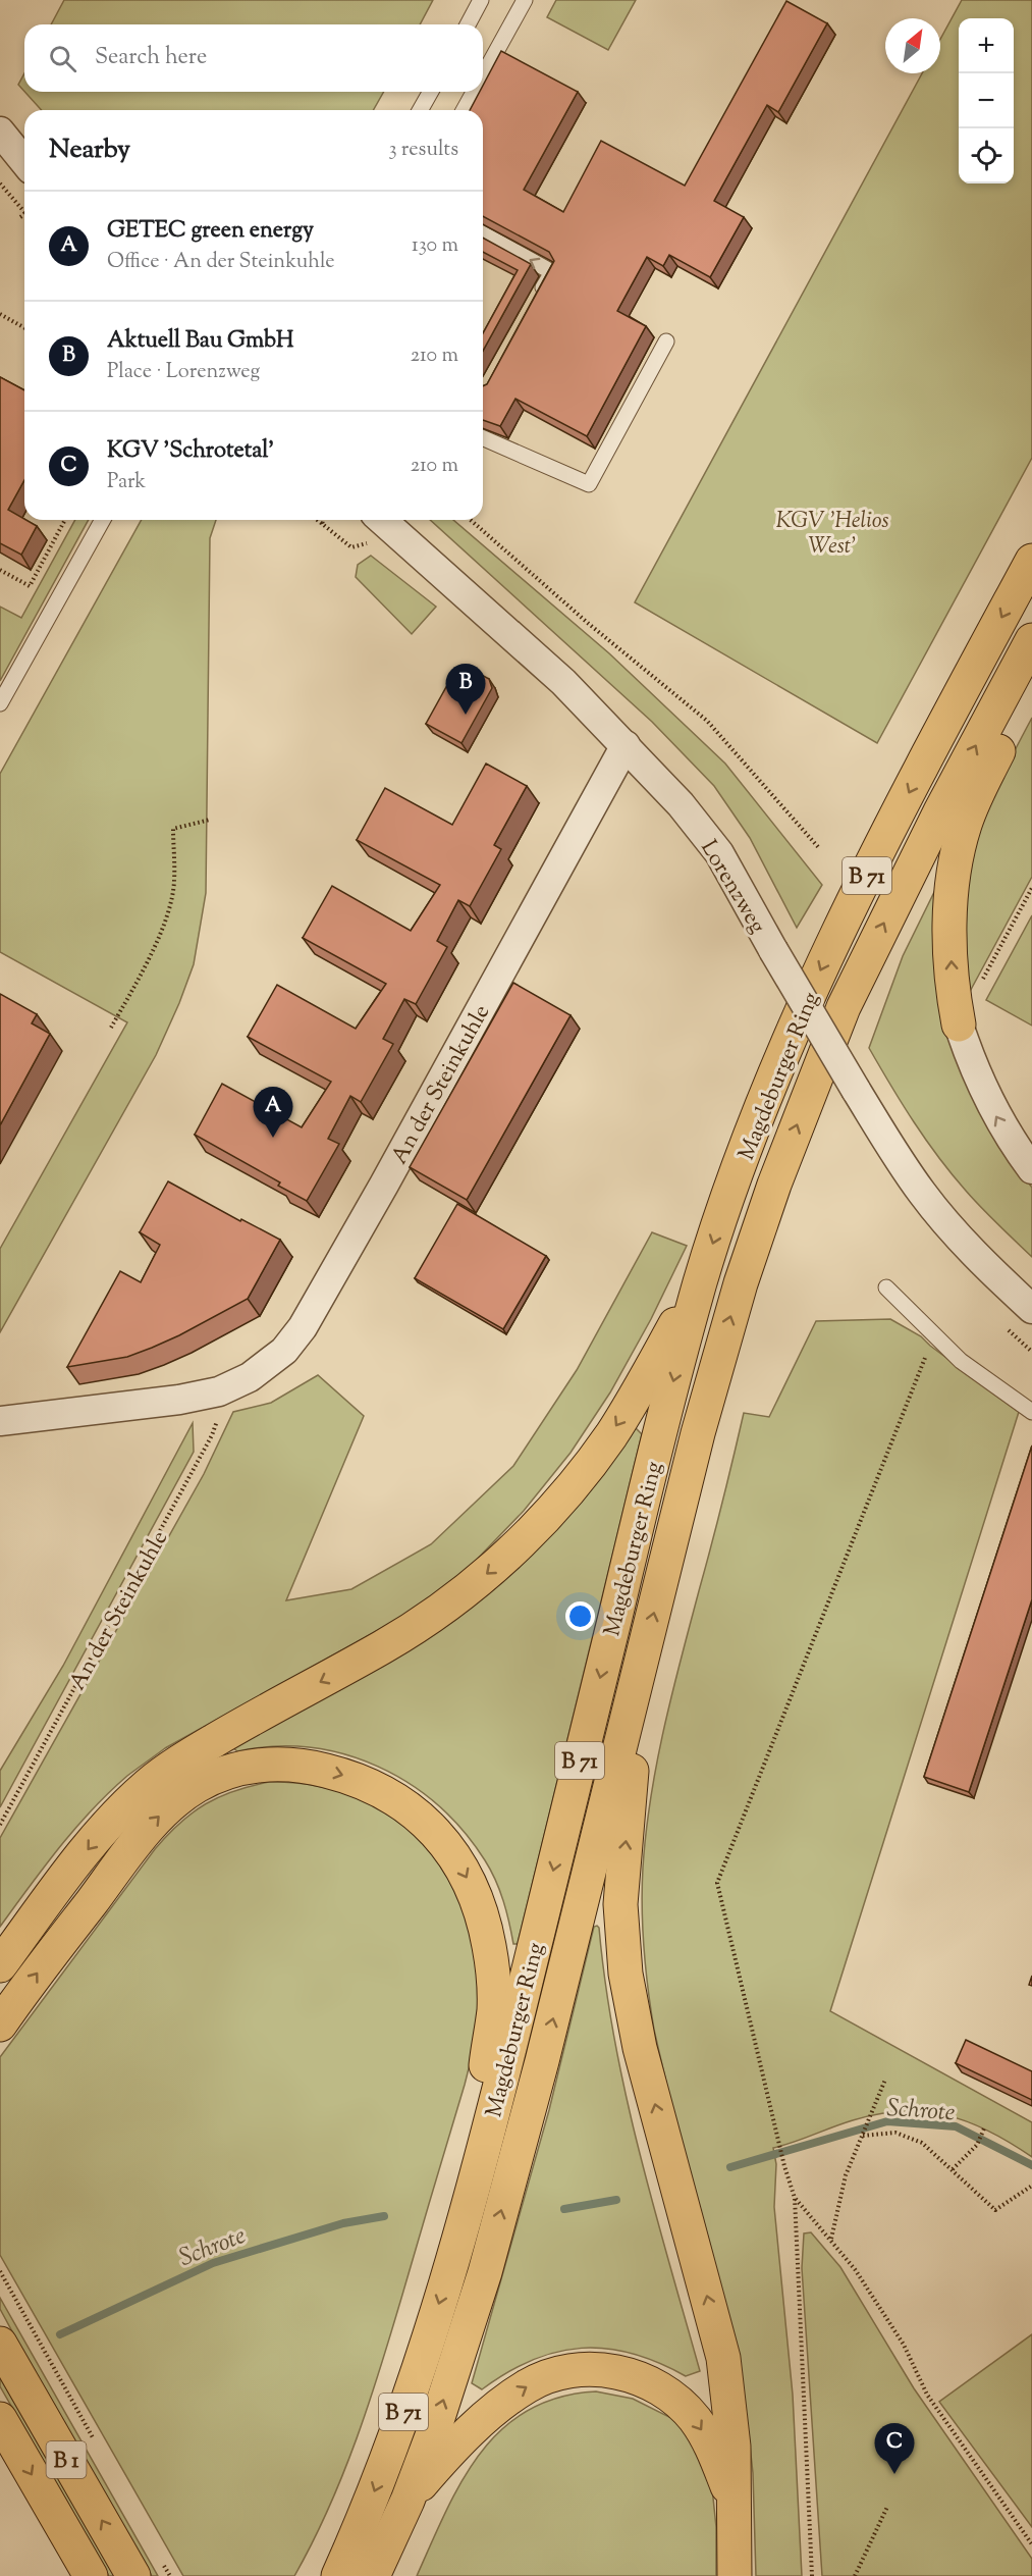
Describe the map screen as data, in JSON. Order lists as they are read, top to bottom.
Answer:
{
  "streets": {
    "main road": ["B 71", "Magdeburger Ring", "B 1"],
    "street": ["Lorenzweg", "An der Steinkuhle"]
  },
  "crossings": [
    ["Lorenzweg", "An der Steinkuhle"]
  ],
  "water": ["Schrote"],
  "parks": ["KGV 'Helios West'"],
  "north": "top right",
  "page": {
    "map_buttons": ["+", "−"],
    "search": "Search here",
    "heading": ["Nearby", "3 results"],
    "list": [
      {
        "mark": "A",
        "name": "GETEC green energy",
        "note": "Office · An der Steinkuhle",
        "value": "130 m"
      },
      {
        "mark": "B",
        "name": "Aktuell Bau GmbH",
        "note": "Place · Lorenzweg",
        "value": "210 m"
      },
      {
        "mark": "C",
        "name": "KGV 'Schrotetal'",
        "note": "Park",
        "value": "210 m"
      }
    ],
    "pins": ["B", "A", "C"]
  }
}
